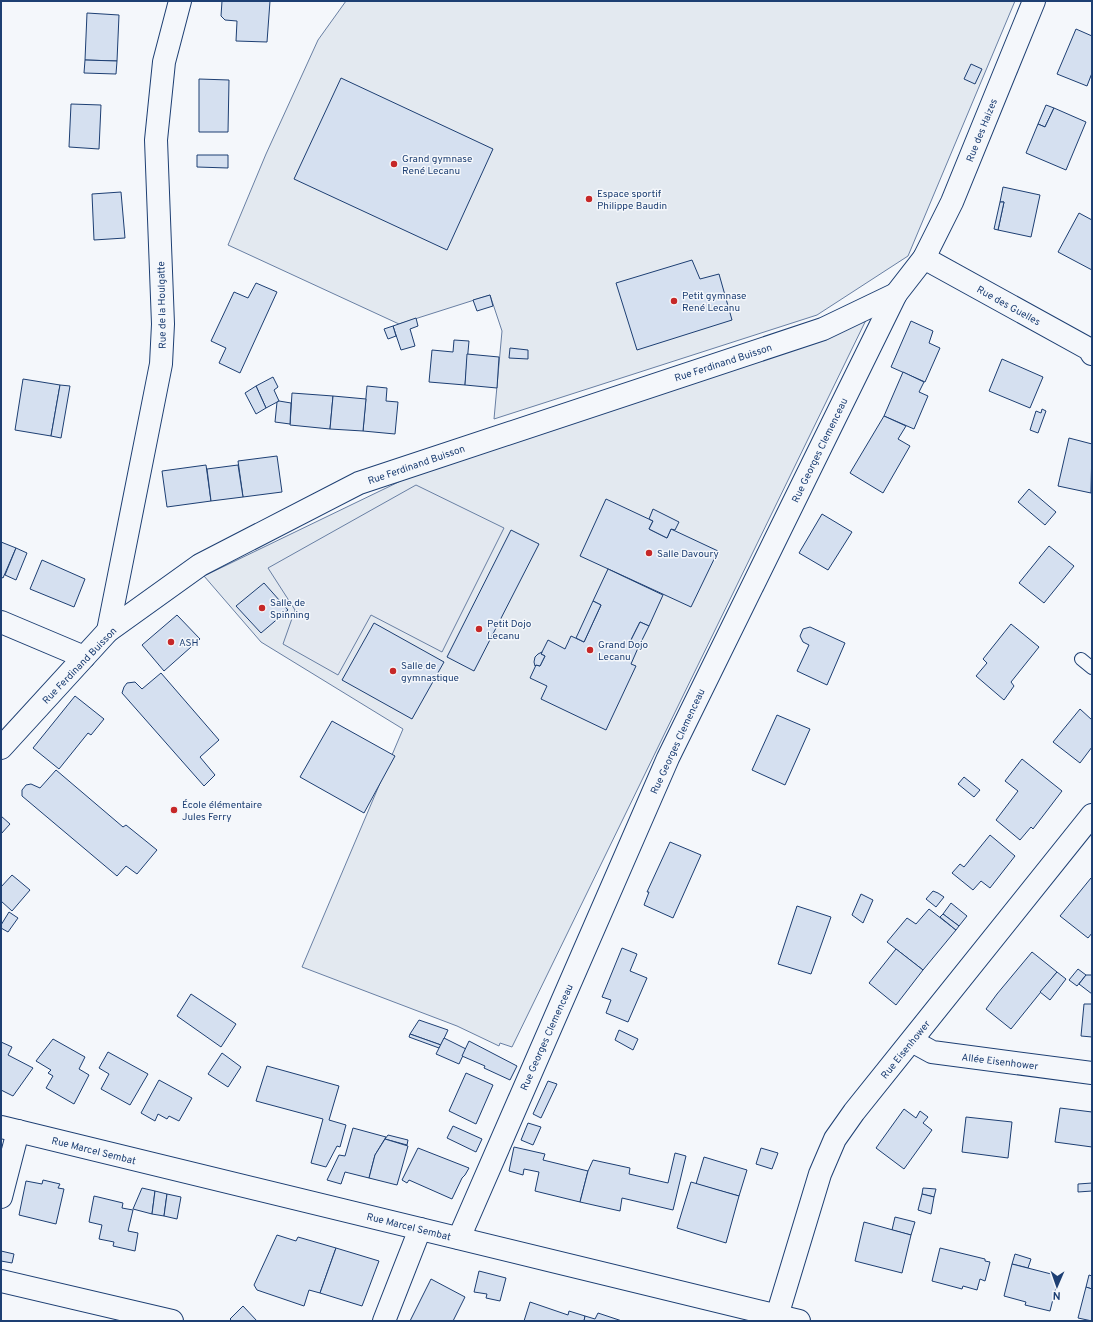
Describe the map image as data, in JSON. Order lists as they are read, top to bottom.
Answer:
{
  "streets": {
    "street": [
      "Rue des Haizes",
      "Rue de la Houlgatte",
      "Rue des Guelles",
      "Rue Ferdinand Buisson",
      "Rue Georges Clemenceau",
      "Rue Eisenhower",
      "Allée Eisenhower",
      "Rue Marcel Sembat"
    ]
  },
  "crossings": [
    ["Rue des Haizes", "Rue des Guelles"],
    ["Rue des Haizes", "Rue Georges Clemenceau"],
    ["Rue de la Houlgatte", "Rue Ferdinand Buisson"],
    ["Rue des Guelles", "Rue Georges Clemenceau"],
    ["Rue Ferdinand Buisson", "Rue Georges Clemenceau"],
    ["Rue Georges Clemenceau", "Rue Marcel Sembat"],
    ["Rue Eisenhower", "Allée Eisenhower"],
    ["Rue Eisenhower", "Rue Marcel Sembat"]
  ],
  "places": [
    "Grand gymnase René Lecanu",
    "Espace sportif Philippe Baudin",
    "Petit gymnase René Lecanu",
    "Salle Davoury",
    "Salle de Spinning",
    "Petit Dojo Lecanu",
    "ASH",
    "Grand Dojo Lecanu",
    "Salle de gymnastique",
    "École élémentaire Jules Ferry"
  ],
  "north": "bottom"
}
